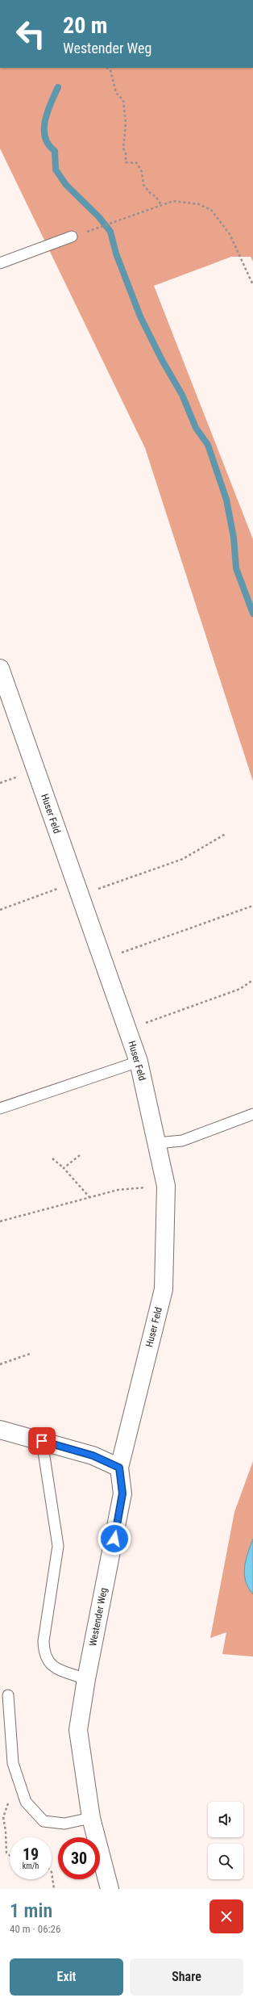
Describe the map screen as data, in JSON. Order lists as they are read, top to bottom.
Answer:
{
  "streets": {
    "street": ["Huser Feld", "Westender Weg"]
  },
  "crossings": [
    ["Huser Feld", "Westender Weg"]
  ],
  "page": {
    "turn": ["20 m", "Westender Weg"],
    "speed": "19 km/h",
    "limit": "30",
    "heading": ["1 min", "40 m · 06:26"],
    "buttons": ["Exit", "Share"]
  }
}
